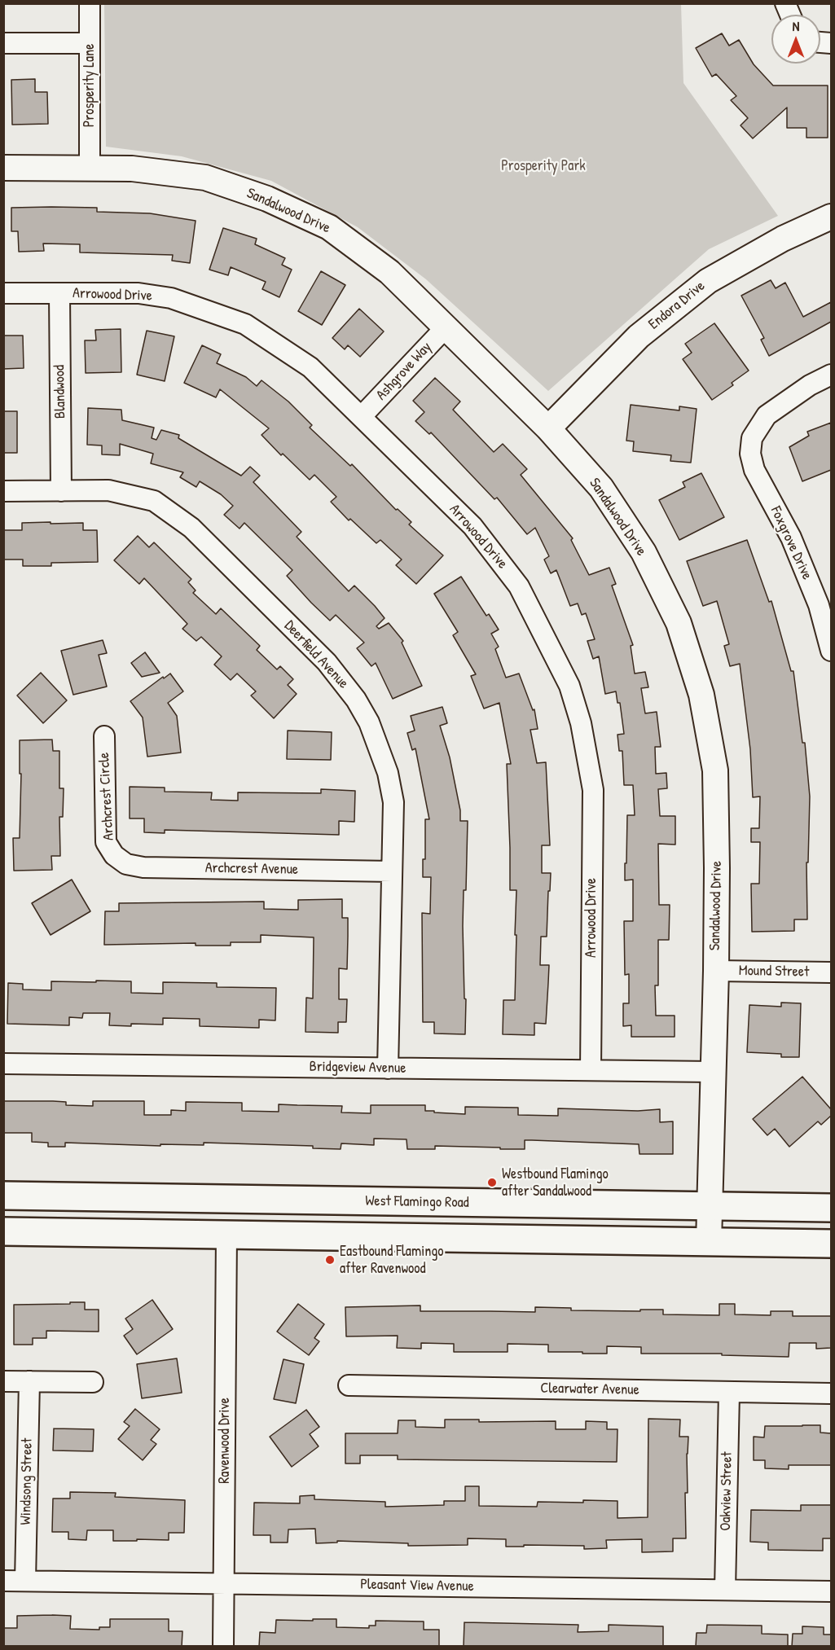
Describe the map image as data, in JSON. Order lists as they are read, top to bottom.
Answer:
{
  "streets": {
    "main road": ["West Flamingo Road"],
    "street": [
      "Prosperity Lane",
      "Sandalwood Drive",
      "Arrowood Drive",
      "Endora Drive",
      "Ashgrove Way",
      "Blandwood",
      "Foxgrove Drive",
      "Deerfield Avenue",
      "Archcrest Circle",
      "Archcrest Avenue",
      "Mound Street",
      "Bridgeview Avenue",
      "Clearwater Avenue",
      "Ravenwood Drive",
      "Windsong Street",
      "Oakview Street",
      "Pleasant View Avenue"
    ]
  },
  "crossings": [
    ["Prosperity Lane", "Sandalwood Drive"],
    ["Sandalwood Drive", "Endora Drive"],
    ["Sandalwood Drive", "Ashgrove Way"],
    ["Sandalwood Drive", "Mound Street"],
    ["Sandalwood Drive", "Bridgeview Avenue"],
    ["Sandalwood Drive", "West Flamingo Road"],
    ["Arrowood Drive", "Ashgrove Way"],
    ["Arrowood Drive", "Blandwood"],
    ["Arrowood Drive", "Bridgeview Avenue"],
    ["Blandwood", "Deerfield Avenue"],
    ["Deerfield Avenue", "Archcrest Avenue"],
    ["Deerfield Avenue", "Bridgeview Avenue"],
    ["Archcrest Circle", "Archcrest Avenue"],
    ["Clearwater Avenue", "Oakview Street"],
    ["Ravenwood Drive", "Pleasant View Avenue"],
    ["Windsong Street", "Pleasant View Avenue"],
    ["Oakview Street", "Pleasant View Avenue"]
  ],
  "parks": ["Prosperity Park"],
  "places": ["Westbound Flamingo after Sandalwood", "Eastbound Flamingo after Ravenwood"],
  "north": "top"
}
